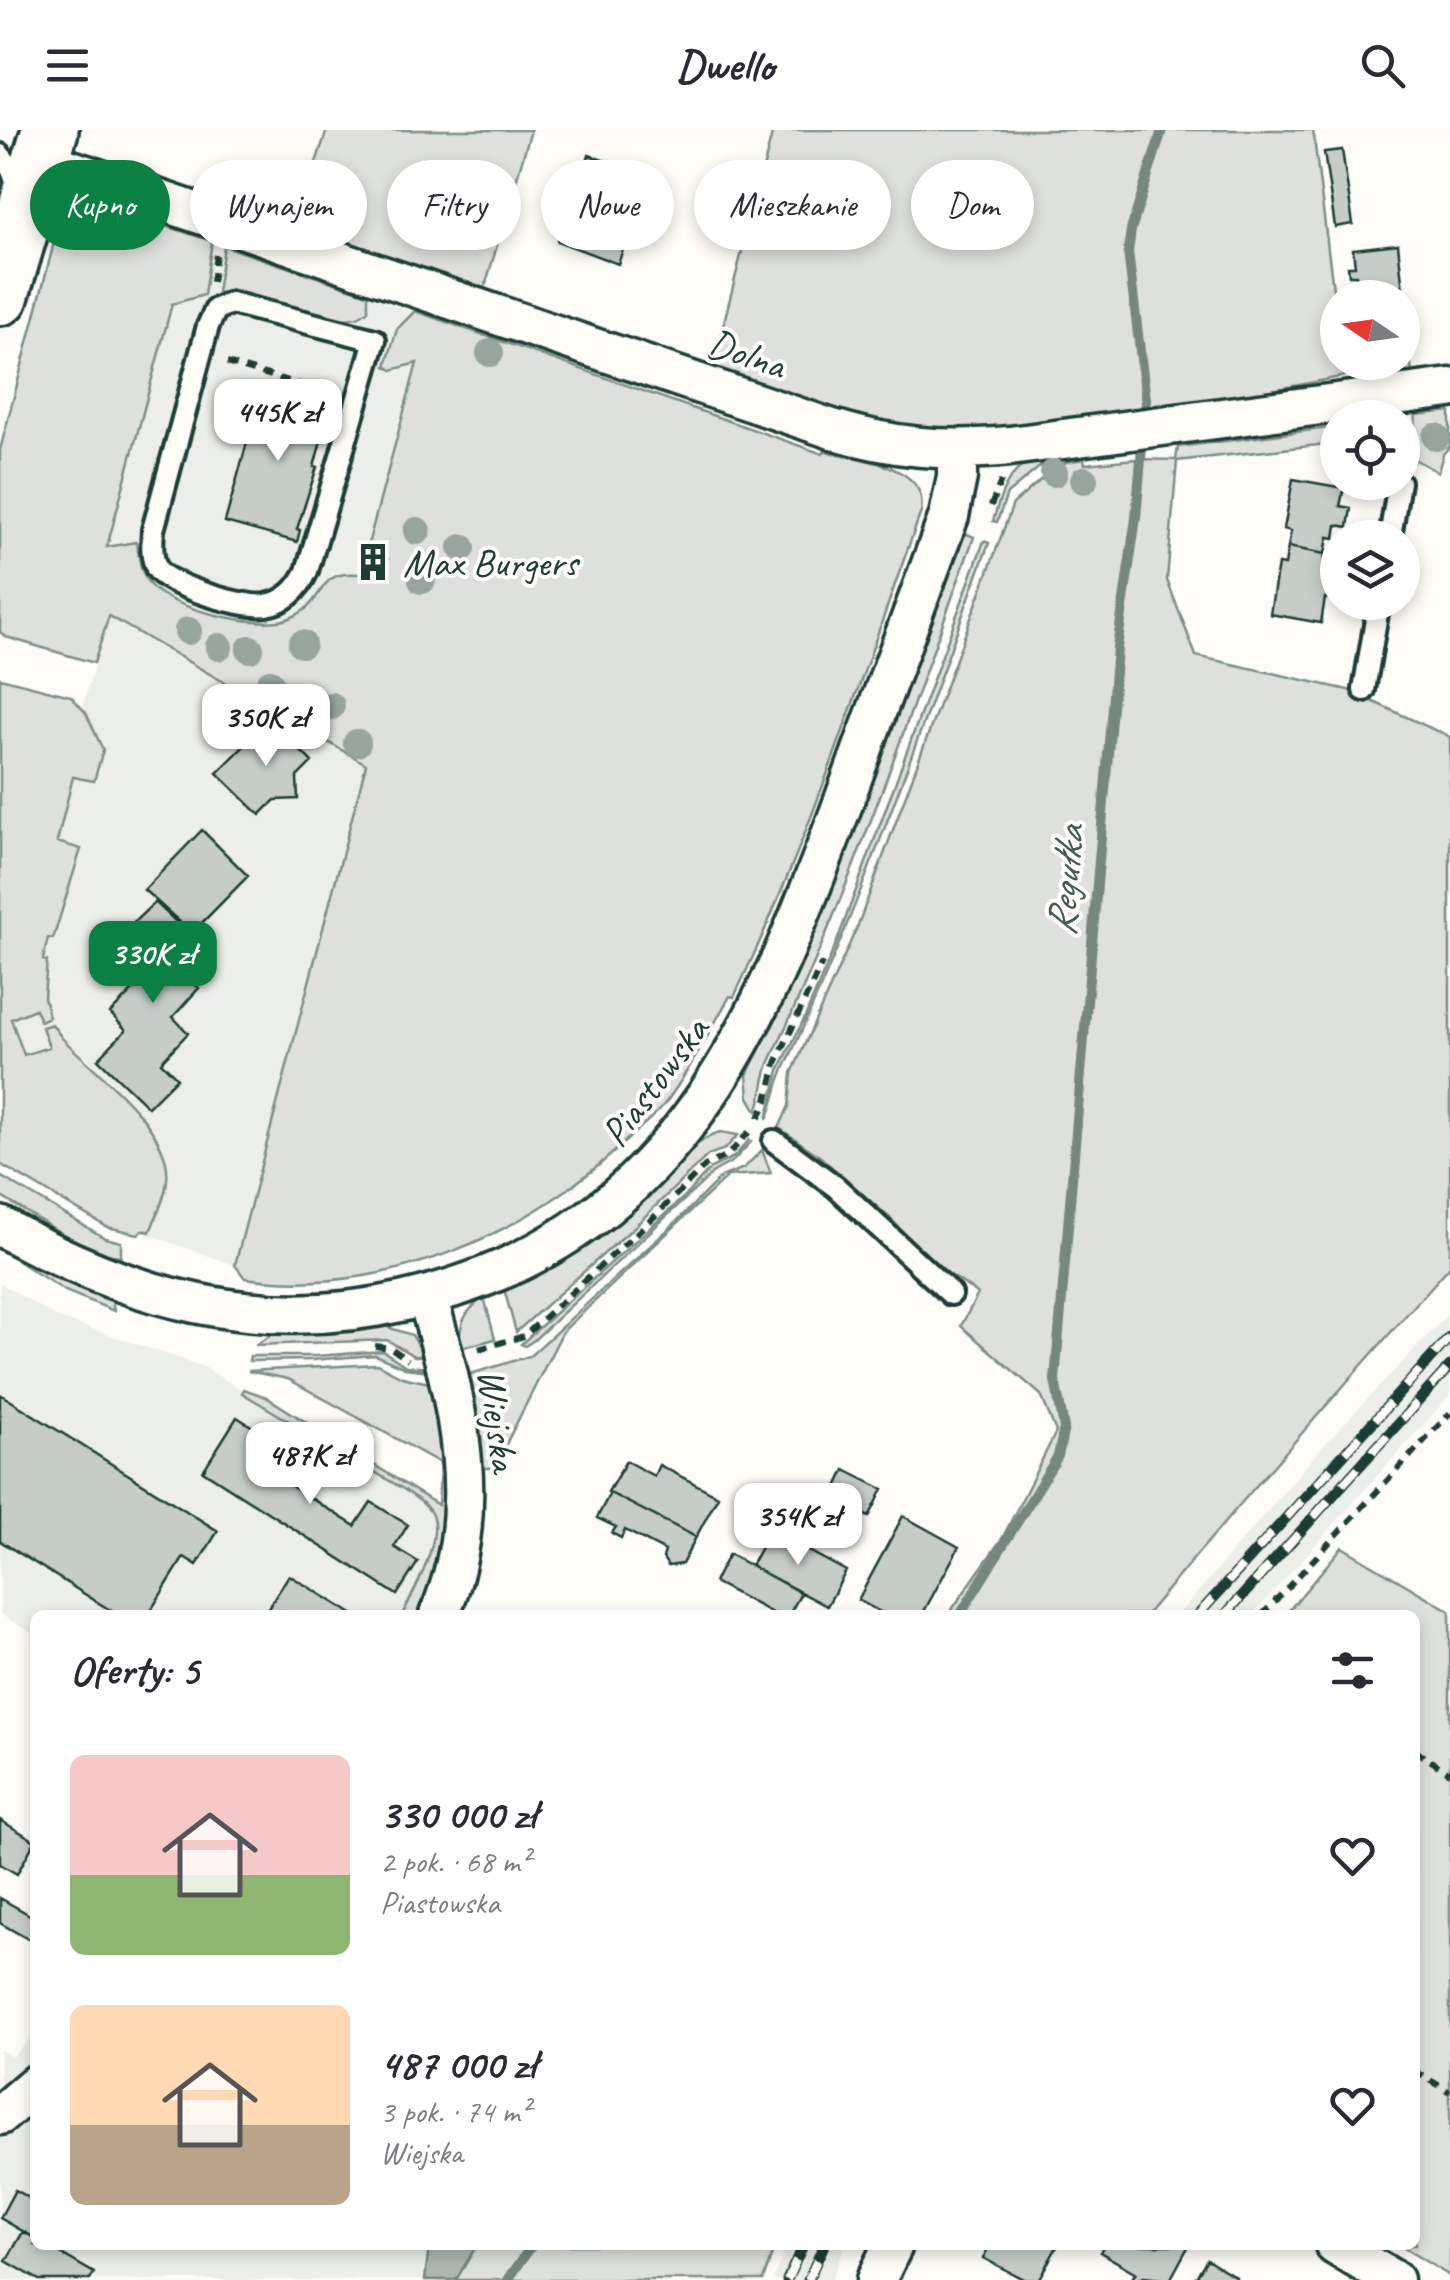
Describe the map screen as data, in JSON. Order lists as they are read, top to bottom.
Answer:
{
  "streets": {
    "street": ["Dolna", "Piastowska", "Wiejska"]
  },
  "crossings": [
    ["Dolna", "Piastowska"],
    ["Piastowska", "Wiejska"]
  ],
  "water": ["Regułka"],
  "places": {
    "building": ["Max Burgers"]
  },
  "north": "left",
  "page": {
    "header": "Dwello",
    "chip": [
      "Kupno",
      "Wynajem",
      "Filtry",
      "Nowe",
      "Mieszkanie",
      "Dom"
    ],
    "price": [
      "445K zł",
      "350K zł",
      "330K zł",
      "487K zł",
      "354K zł"
    ],
    "heading": "Oferty: 5",
    "list": [
      {
        "name": "330 000 zł",
        "note": "2 pok. · 68 m² · Piastowska"
      },
      {
        "name": "487 000 zł",
        "note": "3 pok. · 74 m² · Wiejska"
      }
    ]
  }
}
